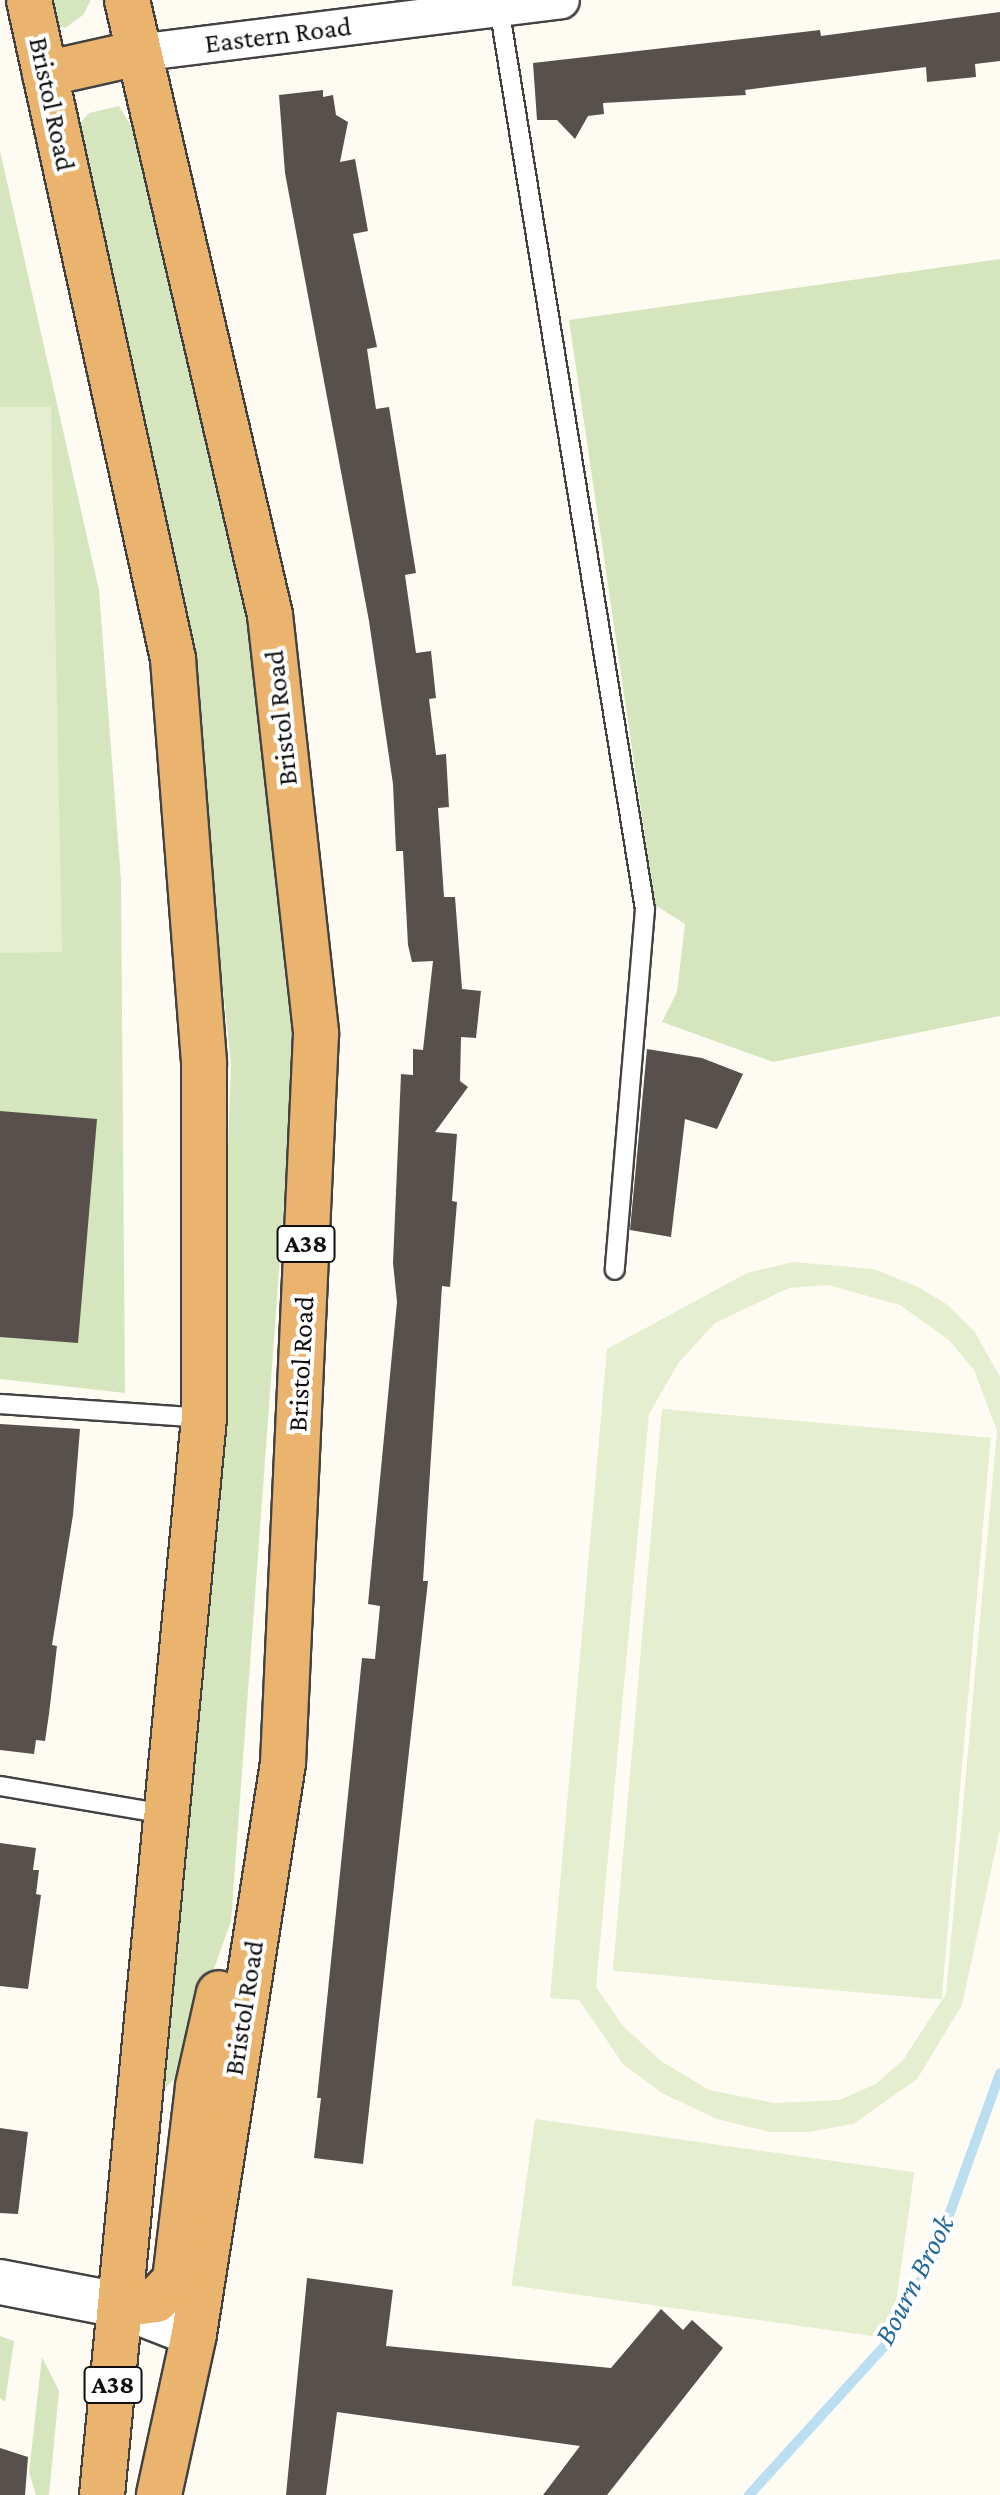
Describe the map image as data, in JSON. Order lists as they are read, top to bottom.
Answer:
{
  "streets": {
    "highway": ["Bristol Road", "A38"],
    "street": ["Eastern Road"]
  },
  "crossings": [
    ["Eastern Road", "Bristol Road"]
  ],
  "water": ["Bourn Brook"]
}
